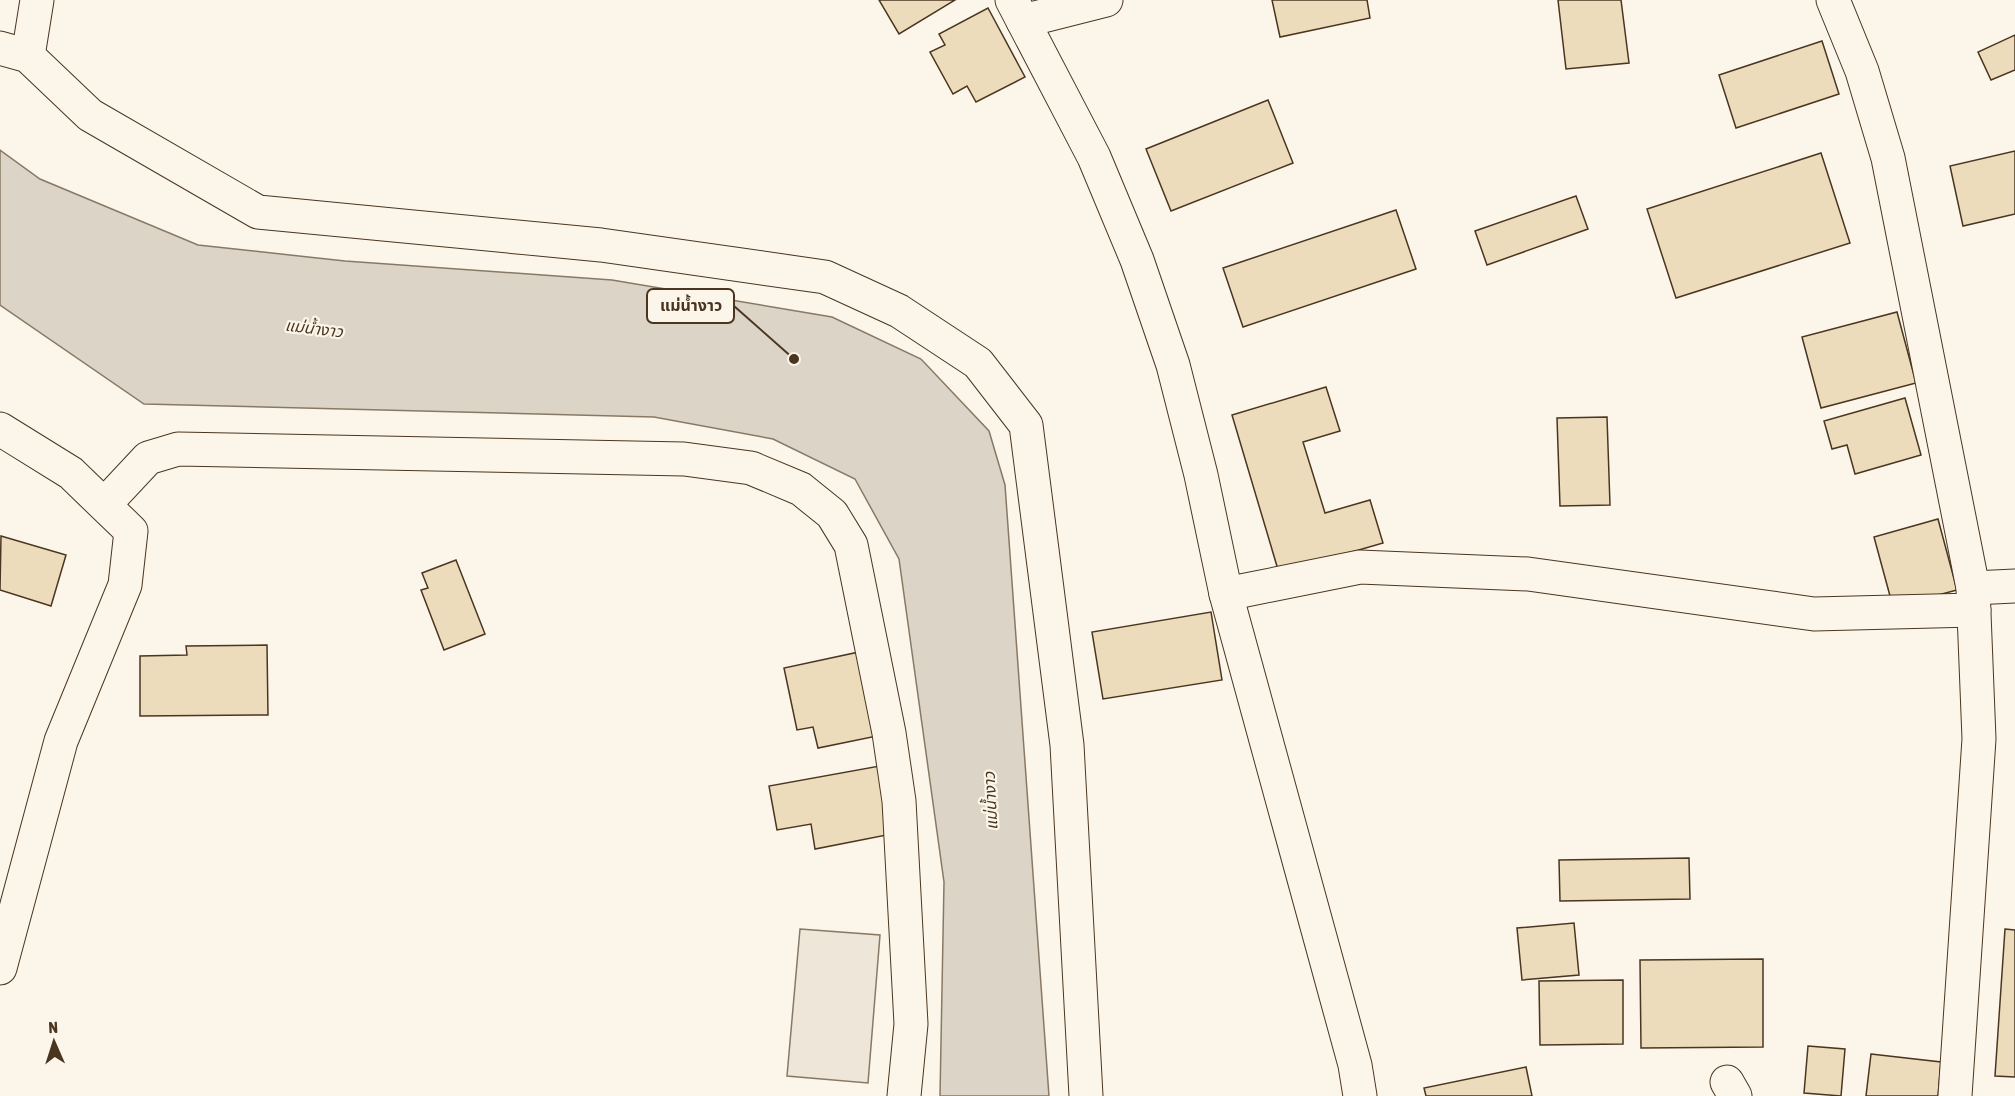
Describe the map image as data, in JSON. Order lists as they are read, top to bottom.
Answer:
{
  "water": ["แม่น้ำงาว"],
  "places": ["แม่น้ำงาว"],
  "north": "top"
}
